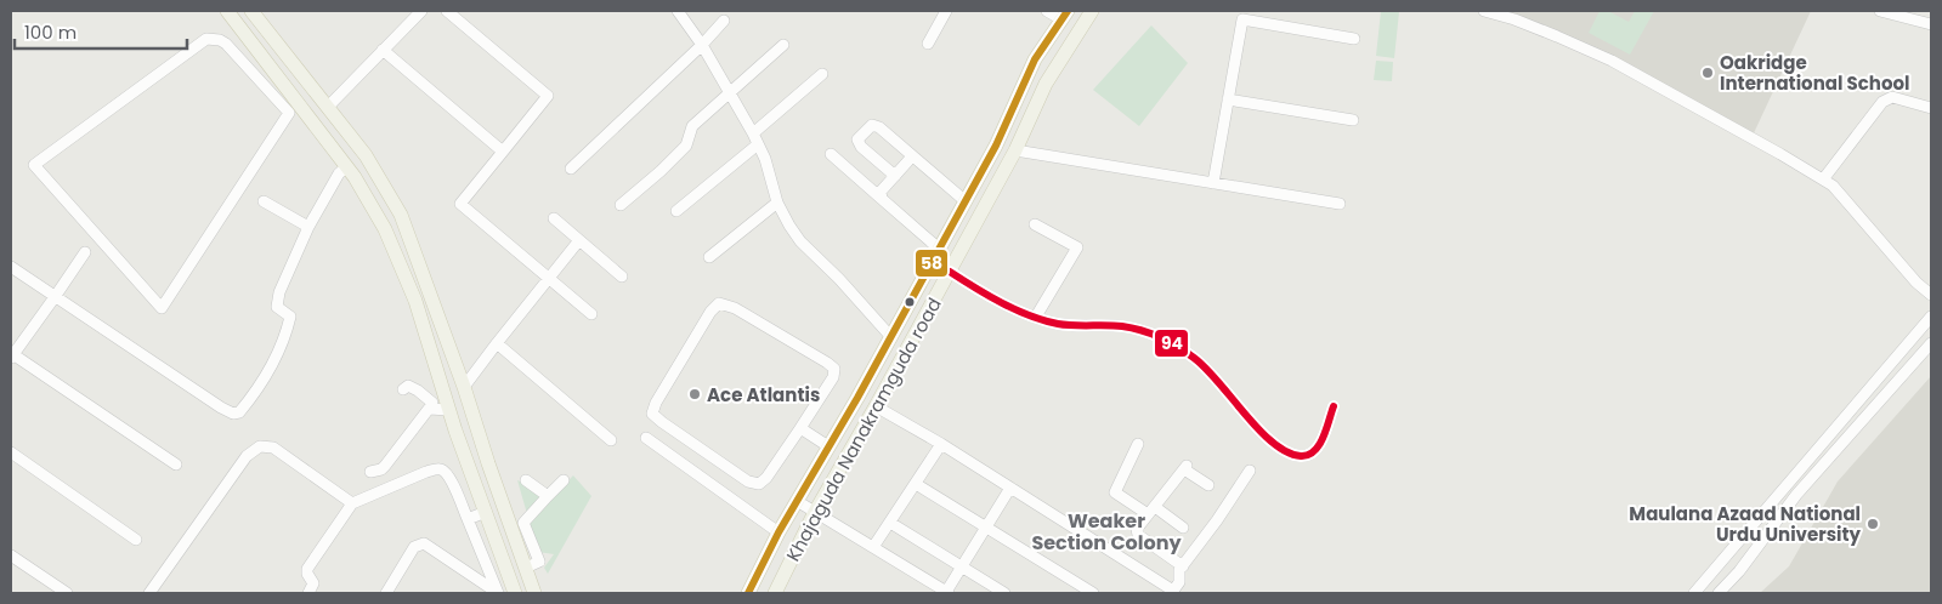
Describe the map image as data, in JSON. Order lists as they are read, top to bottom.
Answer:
{
  "streets": {
    "main road": ["Khajaguda Nanakramguda road"]
  },
  "districts": ["Weaker Section Colony"],
  "places": ["Oakridge International School", "Ace Atlantis", "Maulana Azaad National Urdu University"],
  "lines": ["transit line 58", "transit line 94"],
  "scale_bar": "100 m"
}
